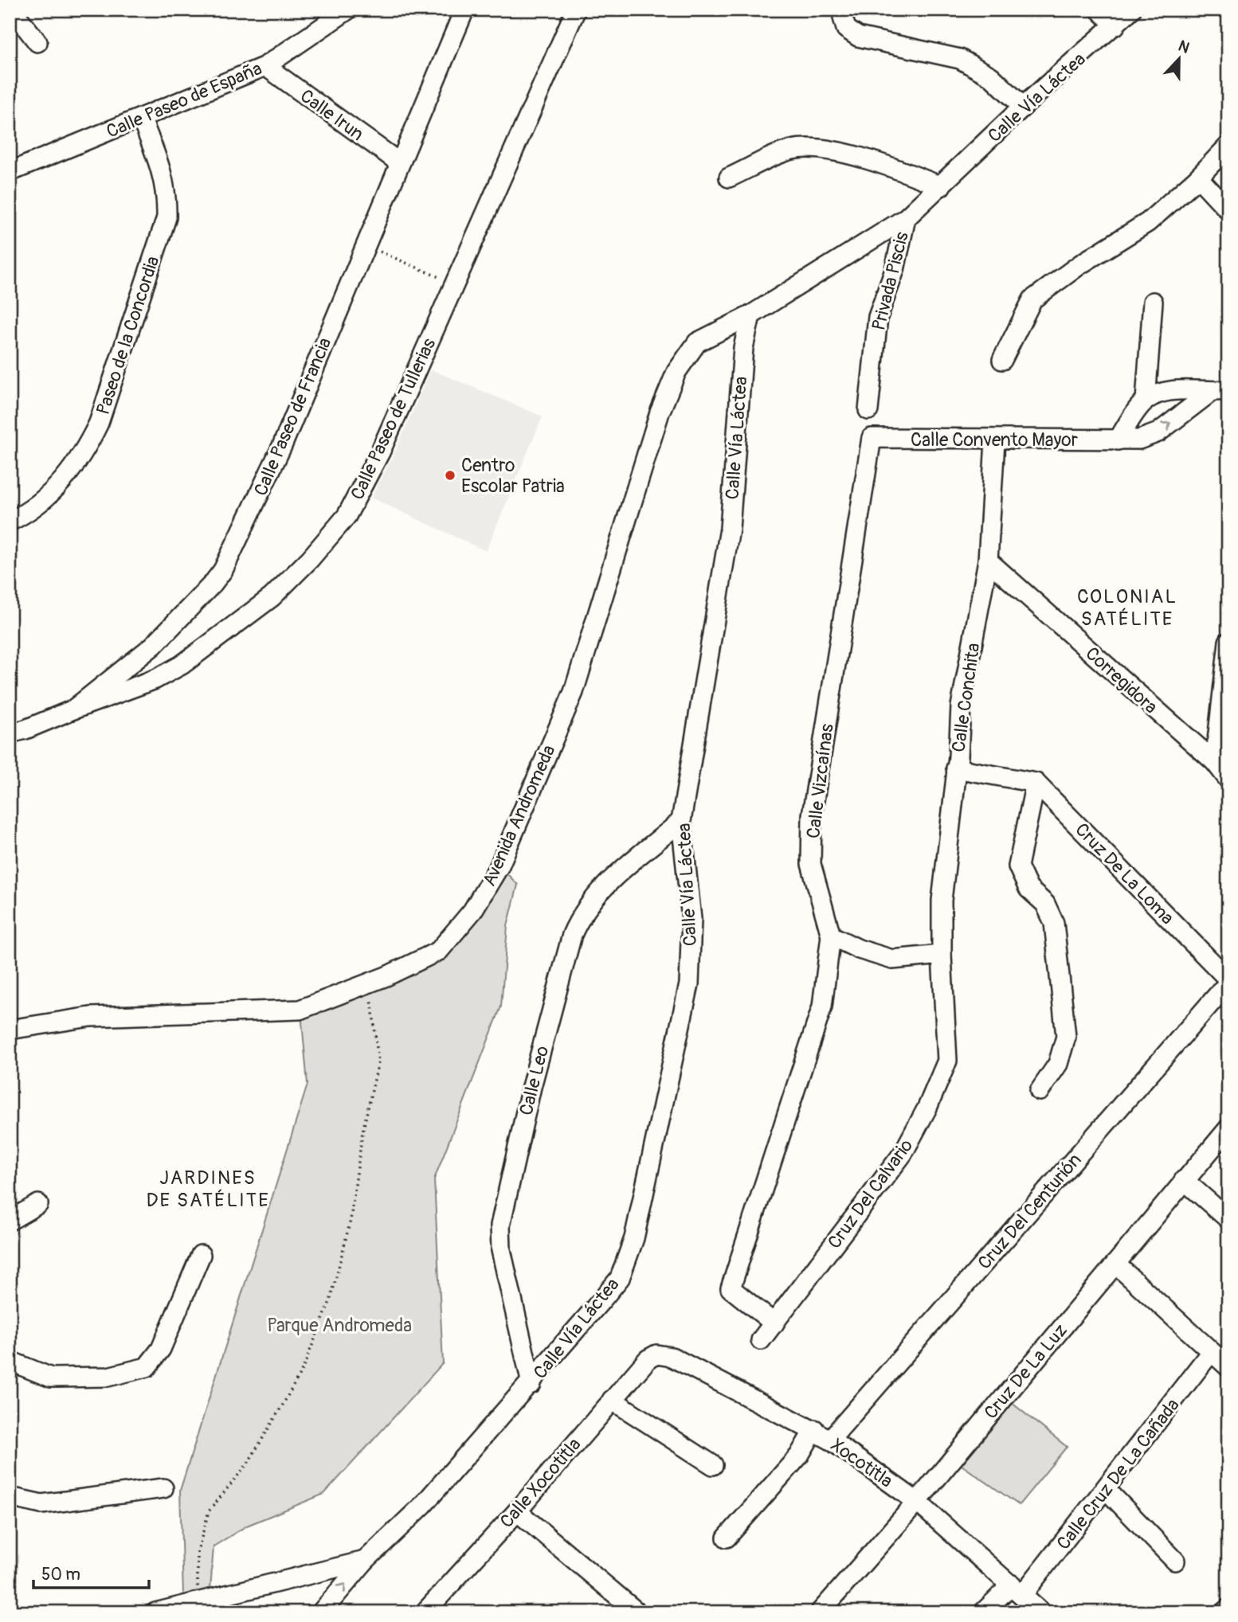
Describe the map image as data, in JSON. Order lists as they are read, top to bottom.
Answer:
{
  "streets": {
    "street": [
      "Calle Vía Láctea",
      "Calle Paseo de España",
      "Calle Irun",
      "Privada Piscis",
      "Paseo de la Concordia",
      "Calle Paseo de Francia",
      "Calle Paseo de Tullerias",
      "Calle Convento Mayor",
      "Corregidora",
      "Calle Conchita",
      "Calle Vizcaínas",
      "Avenida Andromeda",
      "Cruz De La Loma",
      "Calle Leo",
      "Cruz Del Calvario",
      "Cruz Del Centurión",
      "Cruz De La Luz",
      "Xocotitla",
      "Calle Cruz De La Cañada",
      "Calle Xocotitla"
    ]
  },
  "crossings": [
    ["Calle Vía Láctea", "Privada Piscis"],
    ["Calle Vía Láctea", "Avenida Andromeda"],
    ["Calle Vía Láctea", "Calle Leo"],
    ["Calle Paseo de España", "Calle Irun"],
    ["Calle Paseo de España", "Paseo de la Concordia"],
    ["Calle Irun", "Calle Paseo de Francia"],
    ["Calle Paseo de Francia", "Calle Paseo de Tullerias"],
    ["Calle Convento Mayor", "Calle Conchita"],
    ["Calle Convento Mayor", "Calle Vizcaínas"],
    ["Corregidora", "Calle Conchita"],
    ["Calle Conchita", "Cruz De La Loma"],
    ["Calle Conchita", "Cruz Del Calvario"],
    ["Calle Vizcaínas", "Cruz Del Calvario"],
    ["Cruz De La Loma", "Cruz Del Centurión"],
    ["Cruz Del Centurión", "Xocotitla"],
    ["Cruz De La Luz", "Xocotitla"],
    ["Xocotitla", "Calle Cruz De La Cañada"],
    ["Xocotitla", "Calle Xocotitla"]
  ],
  "districts": ["COLONIAL SATÉLITE", "JARDINES DE SATÉLITE"],
  "parks": ["Parque Andromeda"],
  "places": ["Centro Escolar Patria"],
  "scale_bar": "50 m",
  "north": "top"
}
